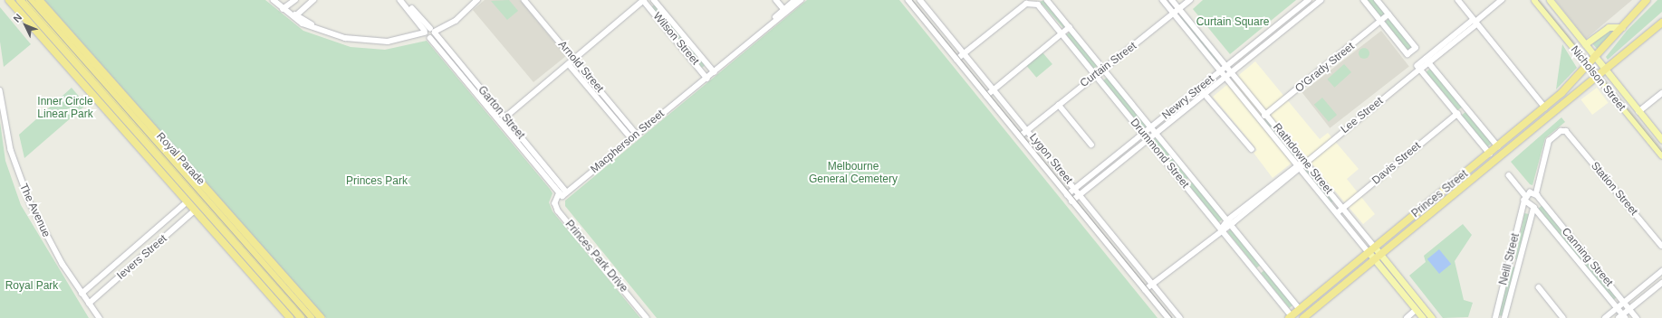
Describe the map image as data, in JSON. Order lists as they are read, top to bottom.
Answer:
{
  "streets": {
    "highway": ["Royal Parade", "Princes Street"],
    "main road": ["Nicholson Street", "Rathdowne Street"],
    "street": [
      "Wilson Street",
      "Curtain Street",
      "Arnold Street",
      "O'Grady Street",
      "Newry Street",
      "Garton Street",
      "Lee Street",
      "Macpherson Street",
      "Drummond Street",
      "Lygon Street",
      "Davis Street",
      "Station Street",
      "The Avenue",
      "Princes Park Drive",
      "Ievers Street",
      "Canning Street",
      "Neill Street"
    ]
  },
  "crossings": [
    ["Wilson Street", "Macpherson Street"],
    ["Curtain Street", "Drummond Street"],
    ["Curtain Street", "Lygon Street"],
    ["Curtain Street", "Rathdowne Street"],
    ["Arnold Street", "Macpherson Street"],
    ["O'Grady Street", "Rathdowne Street"],
    ["Nicholson Street", "Princes Street"],
    ["Newry Street", "Drummond Street"],
    ["Newry Street", "Lygon Street"],
    ["Newry Street", "Rathdowne Street"],
    ["Garton Street", "Macpherson Street"],
    ["Garton Street", "Princes Park Drive"],
    ["Lee Street", "Drummond Street"],
    ["Lee Street", "Lygon Street"],
    ["Lee Street", "Rathdowne Street"],
    ["Macpherson Street", "Princes Park Drive"],
    ["Drummond Street", "Princes Street"],
    ["Royal Parade", "Ievers Street"],
    ["Rathdowne Street", "Davis Street"],
    ["Rathdowne Street", "Princes Street"],
    ["Station Street", "Canning Street"],
    ["Station Street", "Neill Street"],
    ["The Avenue", "Ievers Street"],
    ["Canning Street", "Neill Street"]
  ],
  "parks": [
    "Curtain Square",
    "Inner Circle Linear Park",
    "Melbourne General Cemetery",
    "Princes Park",
    "Royal Park"
  ],
  "north": "top left"
}
